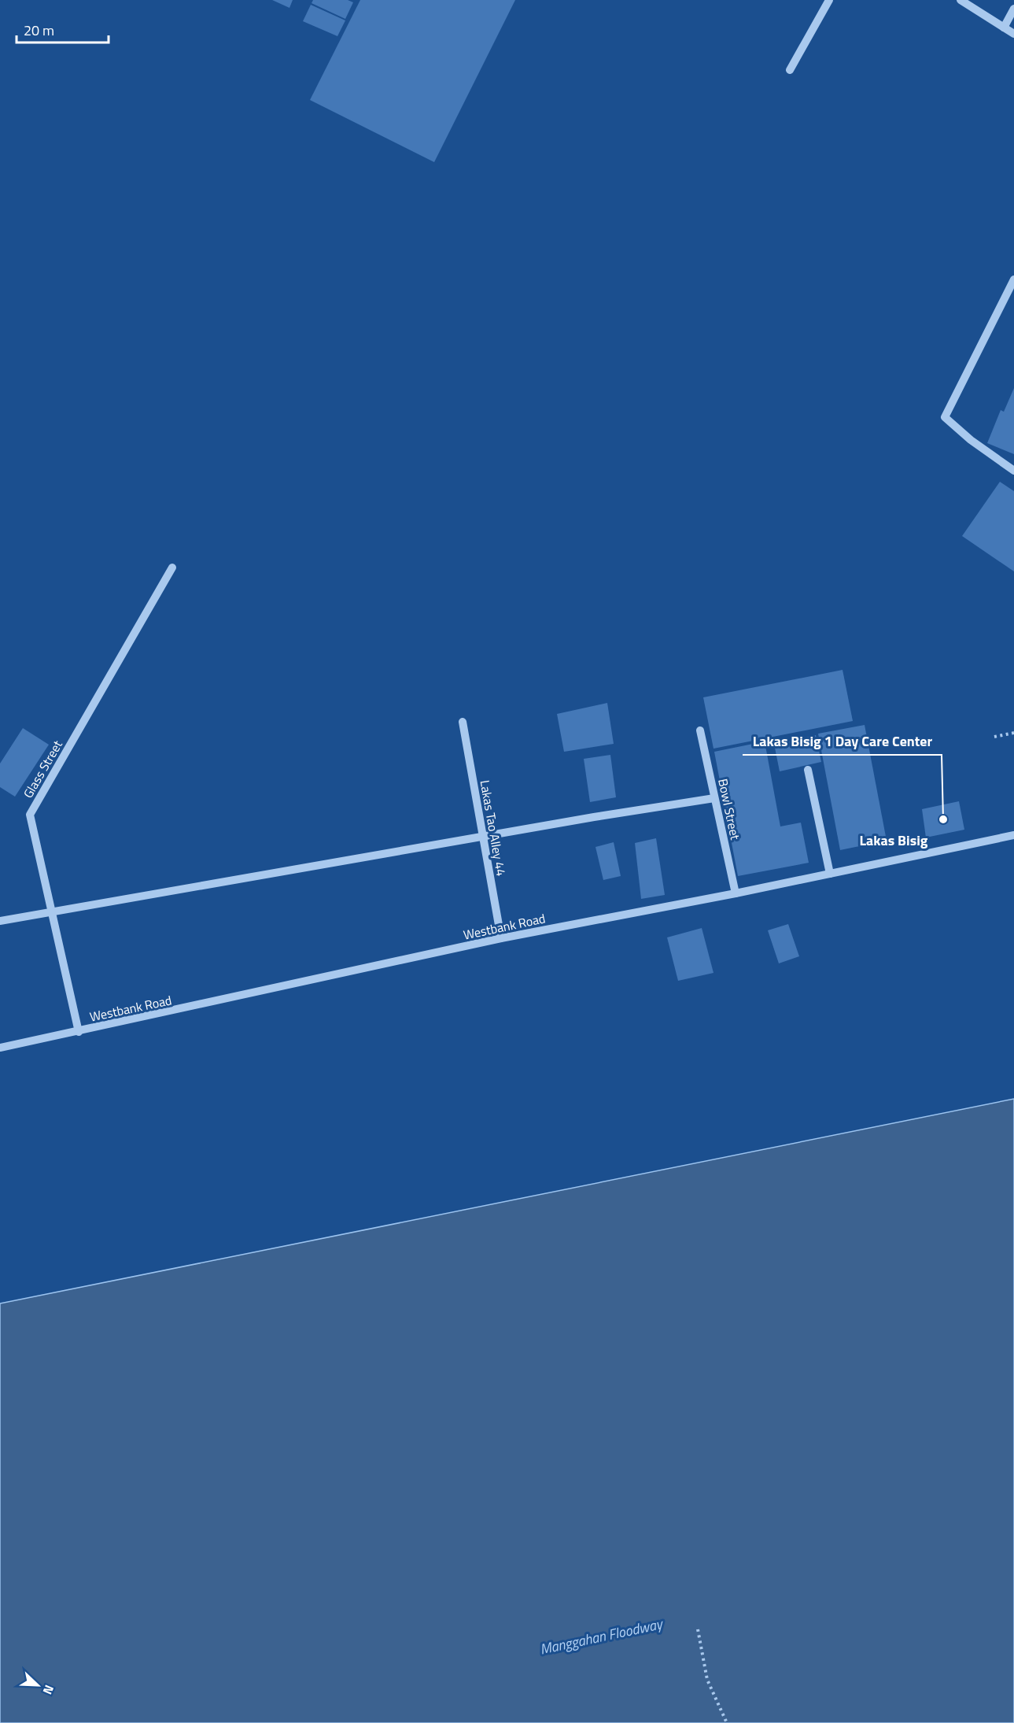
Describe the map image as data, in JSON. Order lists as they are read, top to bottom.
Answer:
{
  "streets": {
    "street": [
      "Glass Street",
      "Bowl Street",
      "Lakas Tao Alley 44",
      "Westbank Road"
    ]
  },
  "crossings": [
    ["Glass Street", "Westbank Road"],
    ["Bowl Street", "Westbank Road"],
    ["Lakas Tao Alley 44", "Westbank Road"]
  ],
  "districts": ["Lakas Bisig"],
  "water": ["Manggahan Floodway"],
  "places": ["Lakas Bisig 1 Day Care Center"],
  "scale_bar": "20 m",
  "north": "bottom right"
}
